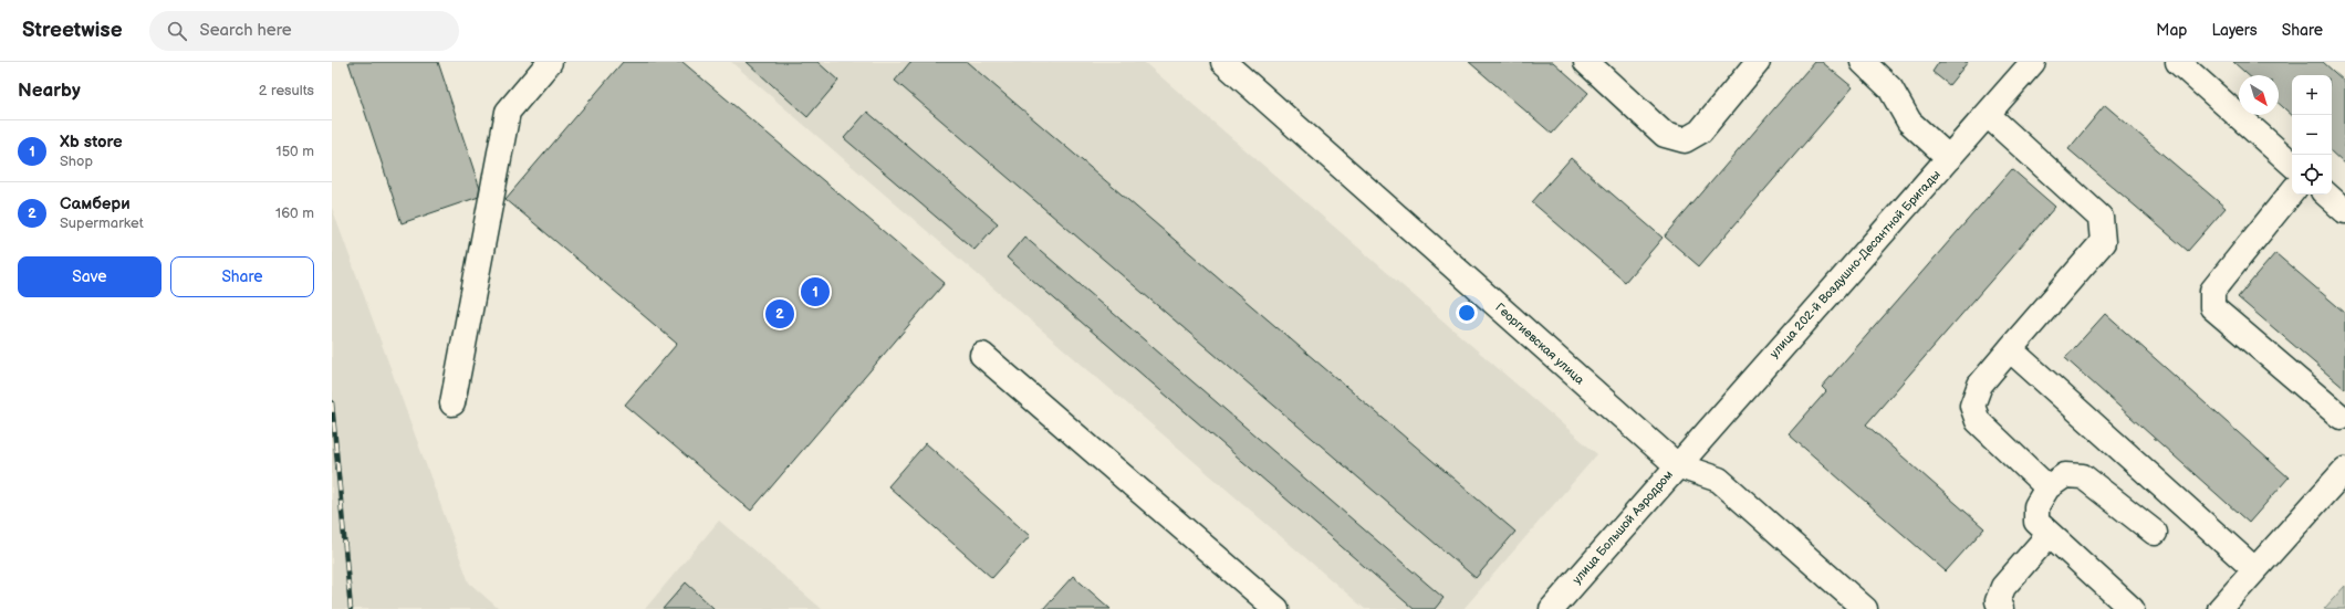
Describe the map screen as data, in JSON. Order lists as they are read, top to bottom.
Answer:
{
  "streets": {
    "street": ["улица 202-й Воздушно-Десантной Бригады", "Георгиевская улица", "улица Большой Аэродром"]
  },
  "crossings": [
    ["улица 202-й Воздушно-Десантной Бригады", "Георгиевская улица"],
    ["улица 202-й Воздушно-Десантной Бригады", "улица Большой Аэродром"],
    ["Георгиевская улица", "улица Большой Аэродром"]
  ],
  "north": "bottom right",
  "page": {
    "header": "Streetwise",
    "search": "Search here",
    "nav": ["Map", "Layers", "Share"],
    "heading": ["Nearby", "2 results"],
    "map_buttons": ["+", "−"],
    "list": [
      {
        "mark": "1",
        "name": "Xb store",
        "note": "Shop",
        "value": "150 m"
      },
      {
        "mark": "2",
        "name": "Самбери",
        "note": "Supermarket",
        "value": "160 m"
      }
    ],
    "buttons": ["Save", "Share"],
    "pins": ["1", "2"]
  }
}
